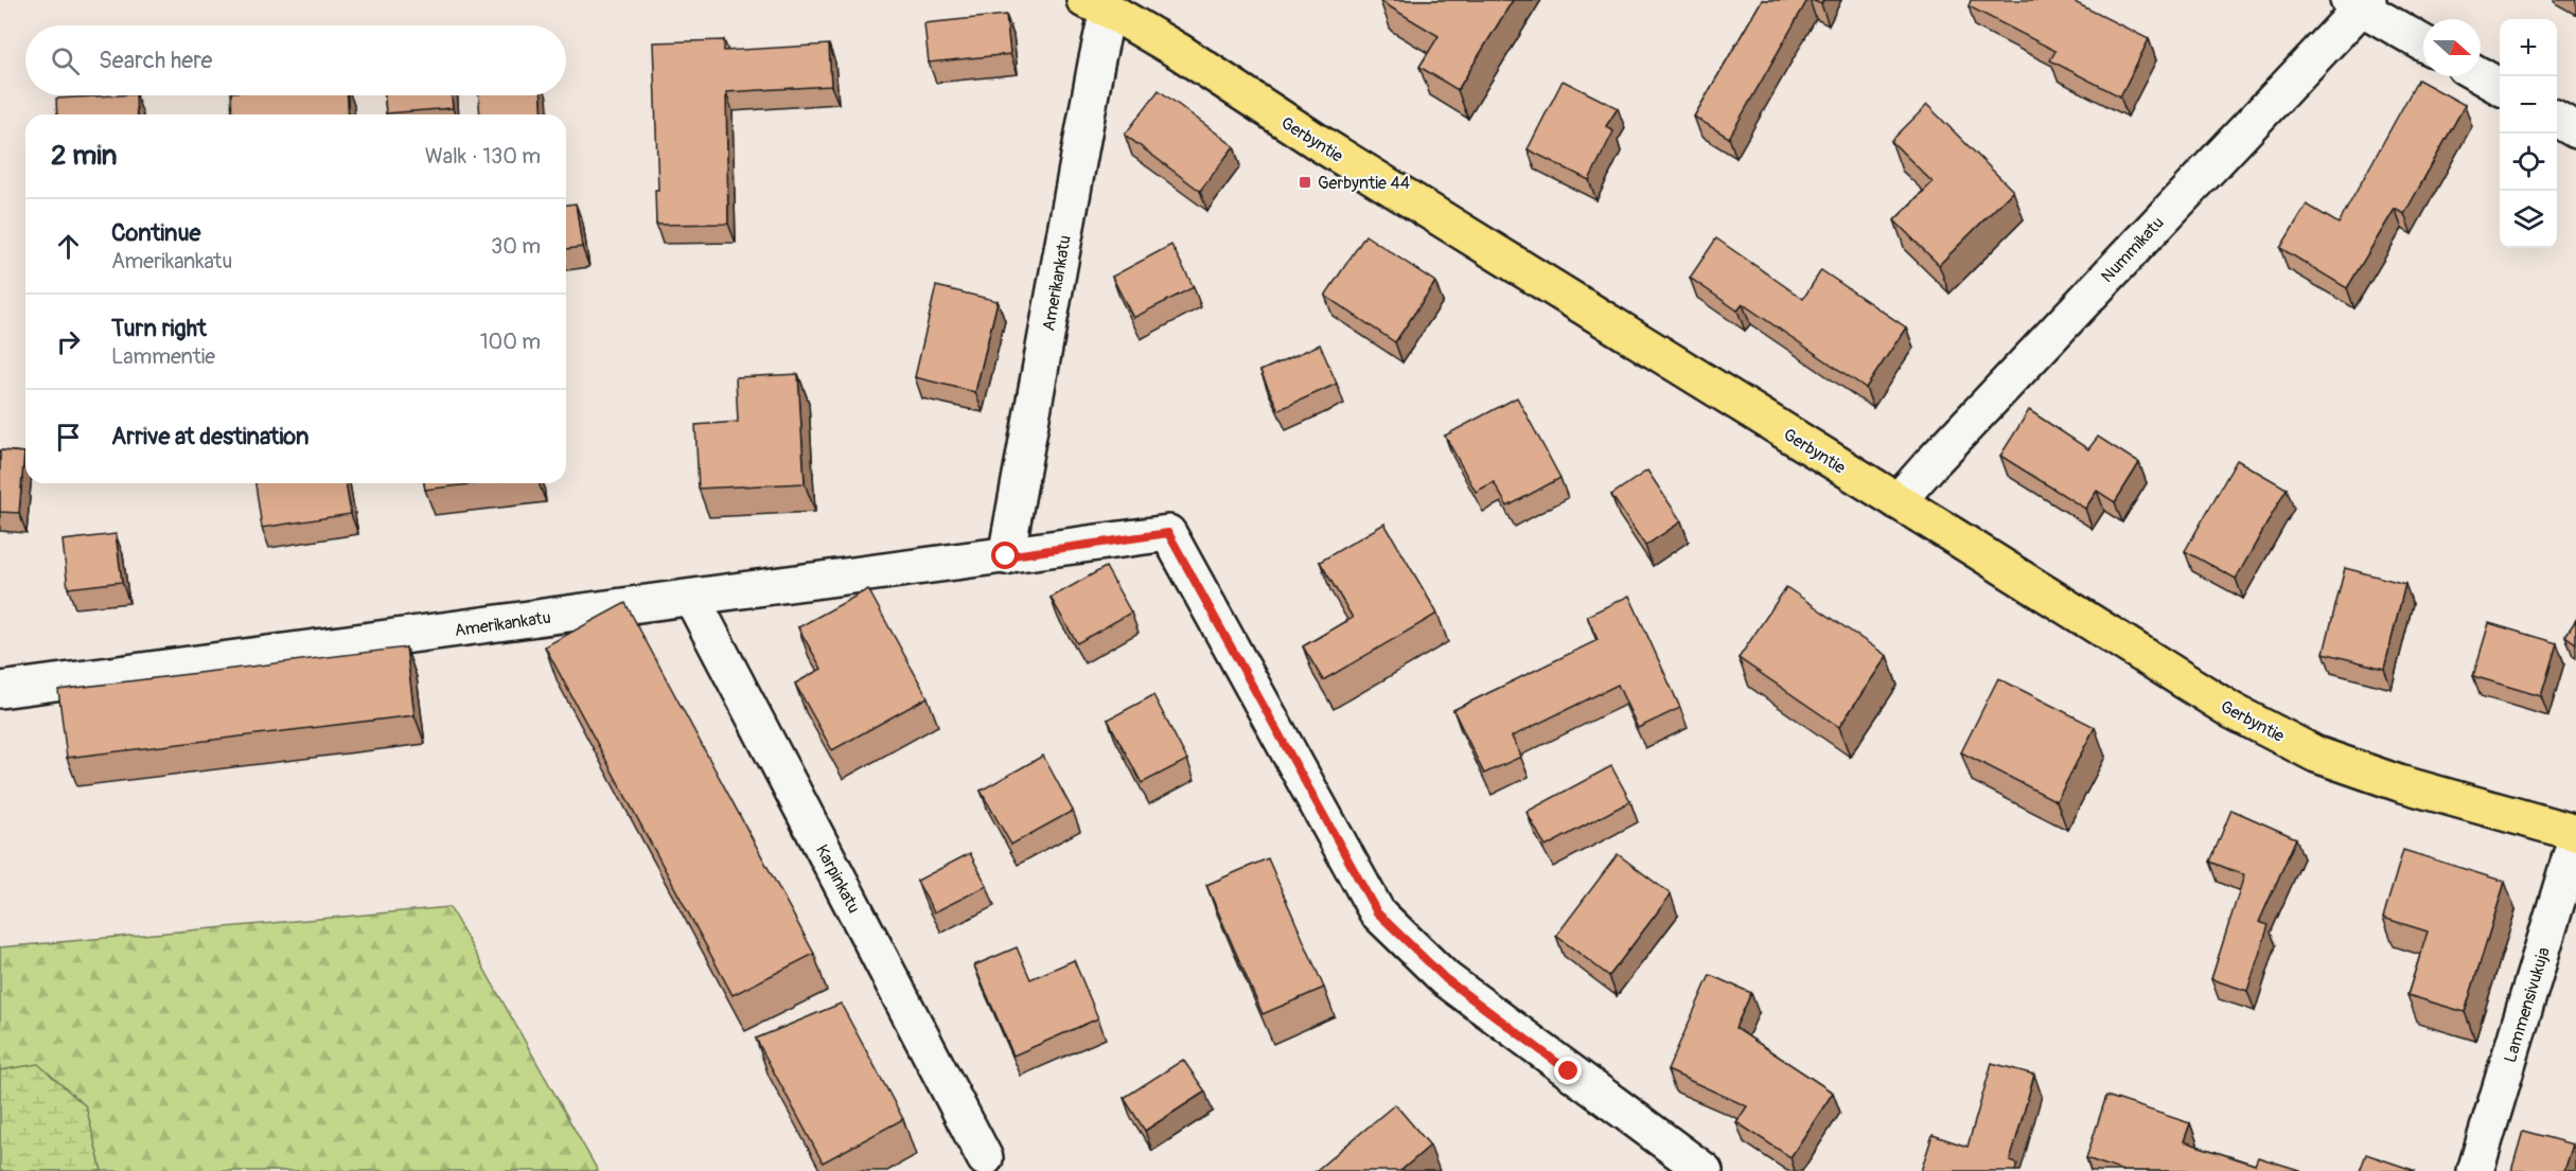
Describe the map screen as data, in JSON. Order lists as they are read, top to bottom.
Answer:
{
  "streets": {
    "main road": ["Gerbyntie"],
    "street": [
      "Nummikatu",
      "Amerikankatu",
      "Karpinkatu",
      "Lammensivukuja"
    ]
  },
  "crossings": [
    ["Gerbyntie", "Nummikatu"],
    ["Gerbyntie", "Amerikankatu"],
    ["Amerikankatu", "Karpinkatu"]
  ],
  "places": {
    "transit": ["Gerbyntie 44"]
  },
  "north": "right",
  "page": {
    "map_buttons": ["+", "−"],
    "search": "Search here",
    "heading": ["2 min", "Walk · 130 m"],
    "list": [
      ["Continue", "Amerikankatu", "30 m"],
      ["Turn right", "Lammentie", "100 m"],
      "Arrive at destination"
    ]
  }
}
